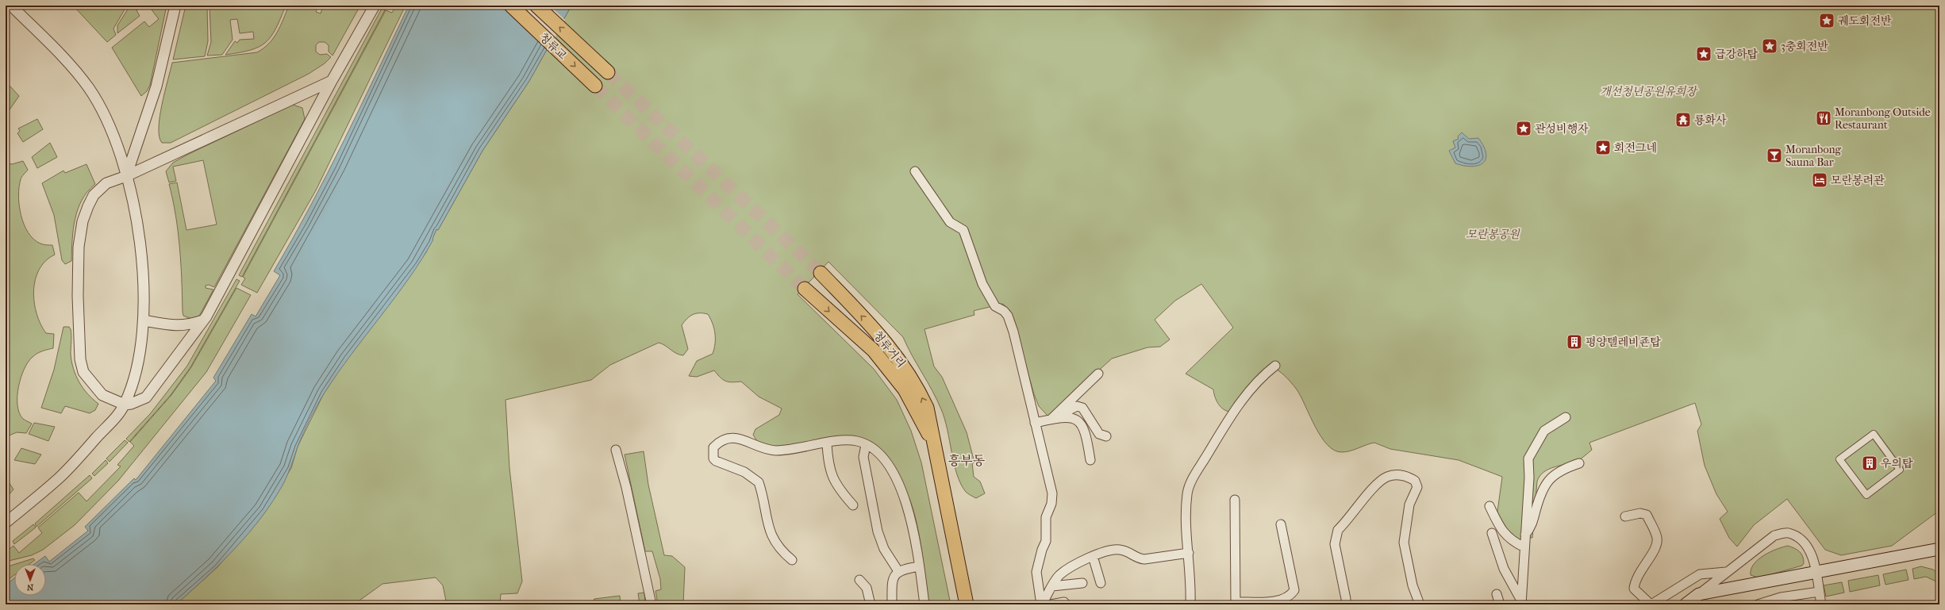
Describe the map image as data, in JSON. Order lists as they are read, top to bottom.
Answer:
{
  "streets": {
    "main road": ["청류교", "청류거리"]
  },
  "districts": ["흥부동"],
  "parks": ["개선청년공원유희장", "모란봉공원"],
  "places": {
    "place": [
      "궤도회전반",
      "3충회전반",
      "급강하탑",
      "관성비행자",
      "회전그네"
    ],
    "restaurant": ["Moranbong Outside Restaurant"],
    "temple": ["룡화사"],
    "bar": ["Moranbong Sauna Bar"],
    "hotel": ["모란봉려관"],
    "building": ["평양텔레비죤탑", "우의탑"]
  },
  "north": "bottom"
}
